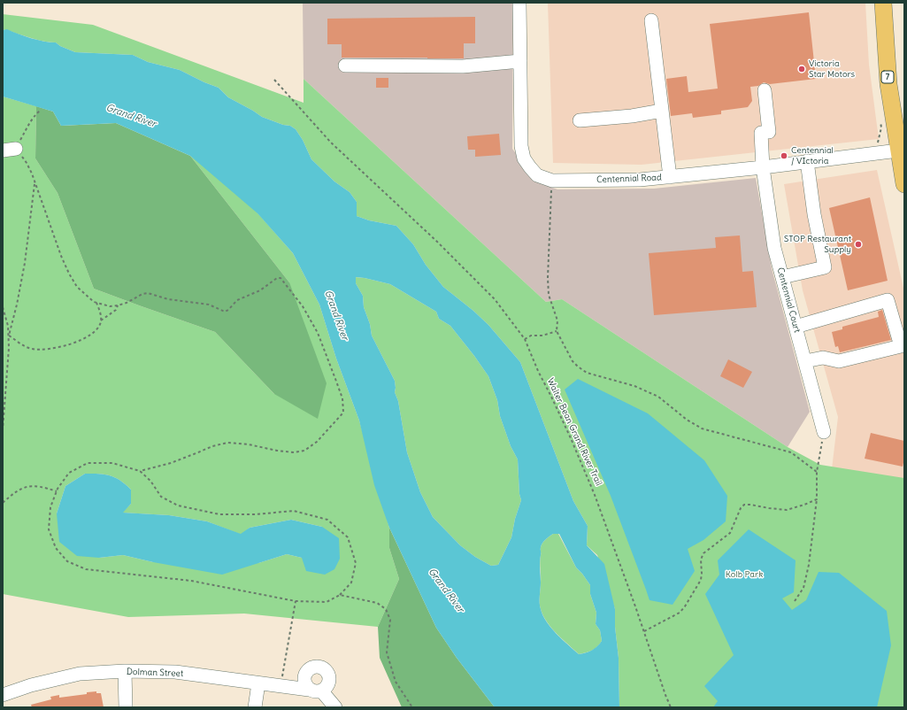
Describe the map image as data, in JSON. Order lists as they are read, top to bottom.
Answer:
{
  "streets": {
    "main road": ["7"],
    "street": ["Centennial Road", "Centennial Court", "Dolman Street"],
    "path": ["Walter Bean Grand River Trail"]
  },
  "crossings": [
    ["7", "Centennial Road"],
    ["Centennial Road", "Centennial Court"]
  ],
  "water": ["Grand River"],
  "parks": ["Kolb Park"],
  "places": ["Victoria Star Motors", "Centennial / VIctoria", "STOP Restaurant Supply"]
}
